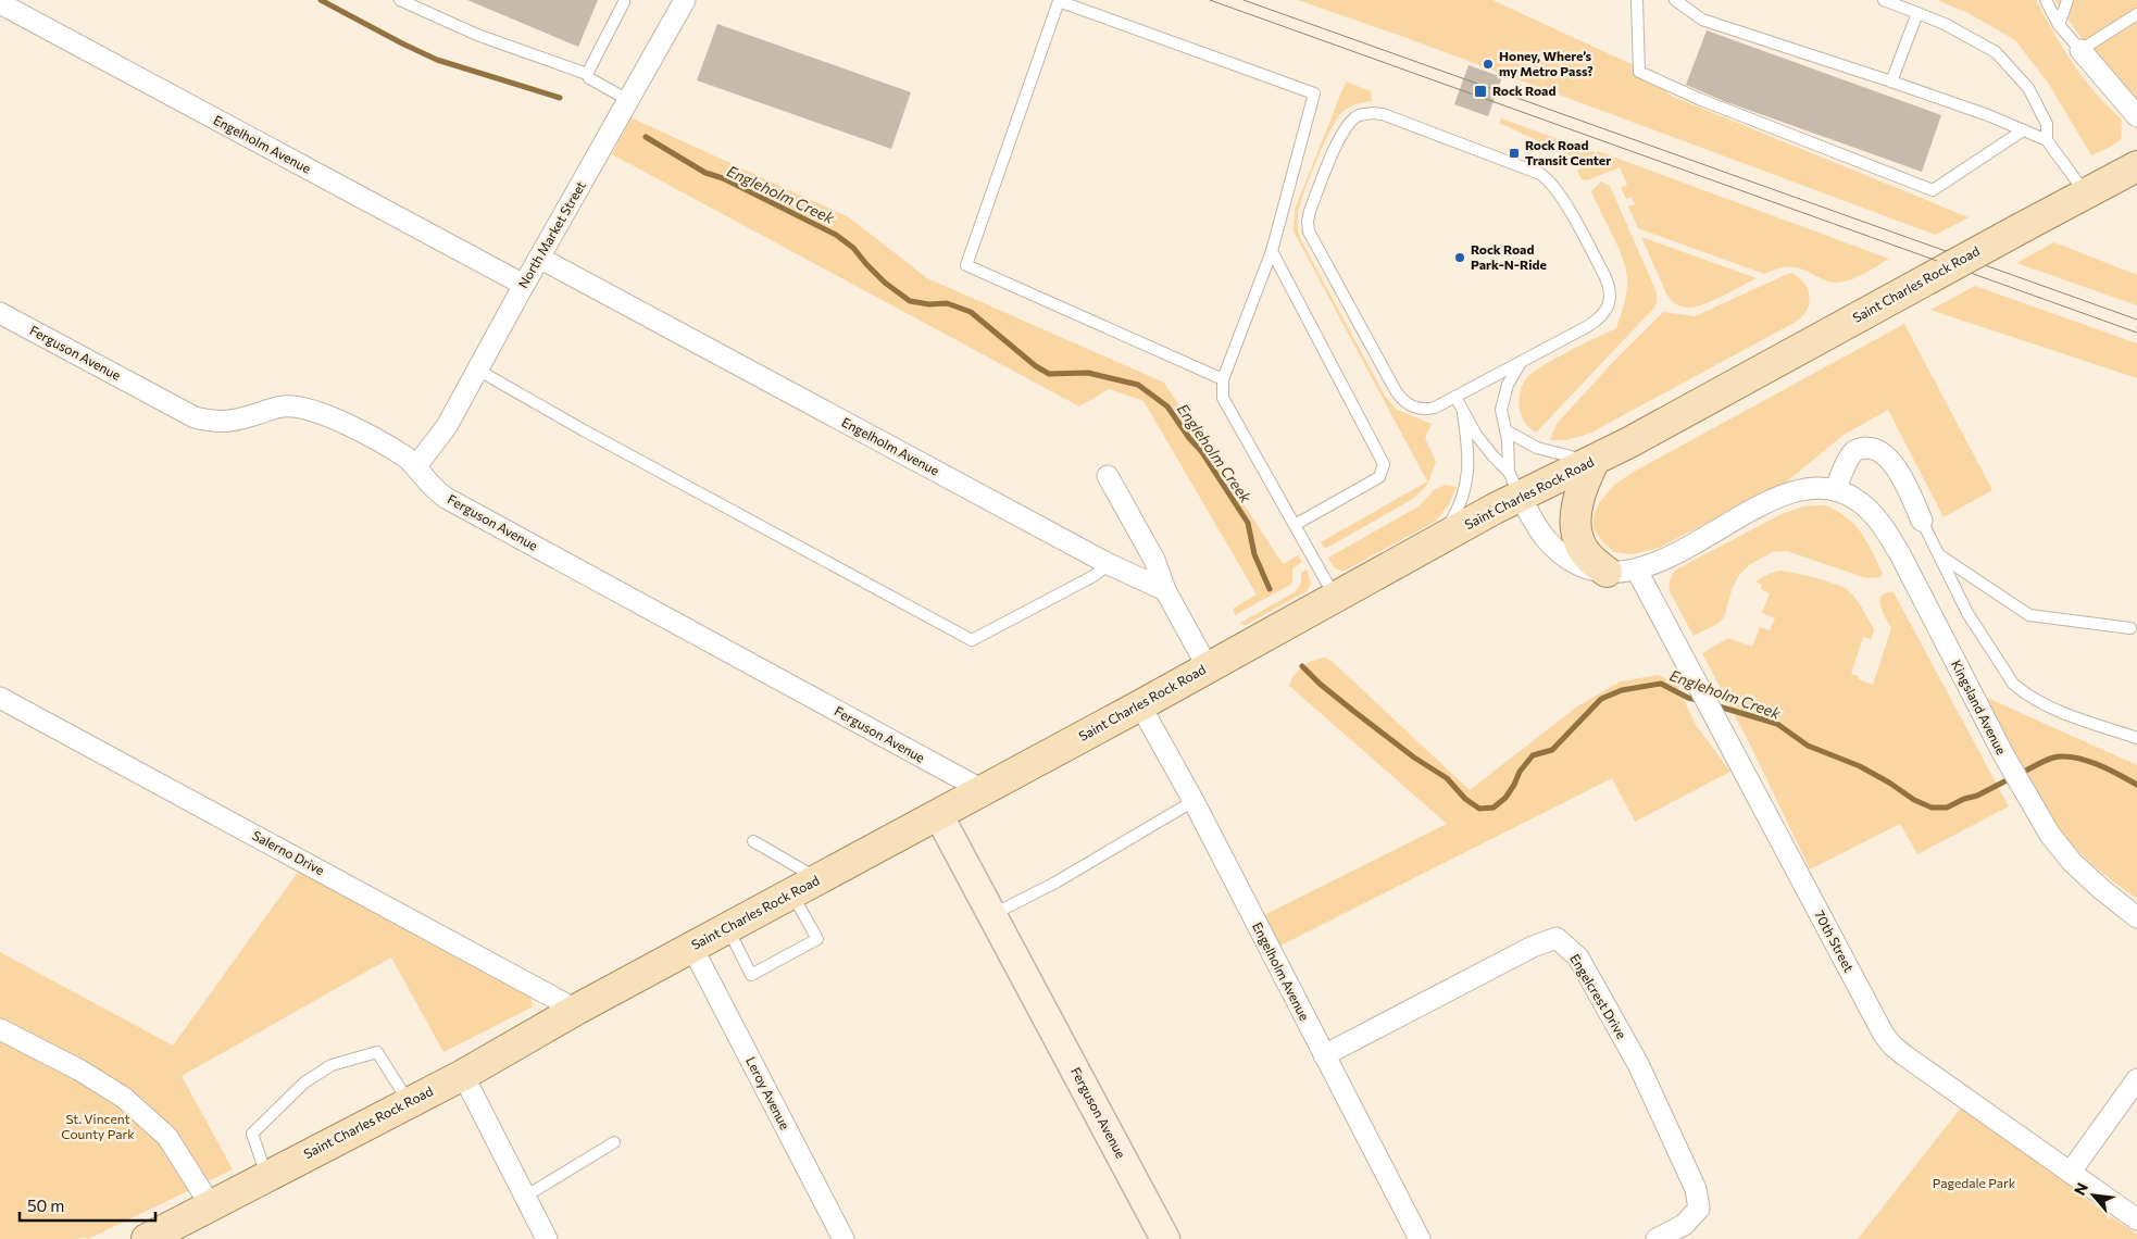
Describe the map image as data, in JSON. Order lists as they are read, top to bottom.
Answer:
{
  "streets": {
    "main road": ["Saint Charles Rock Road"],
    "street": [
      "Engelholm Avenue",
      "North Market Street",
      "Ferguson Avenue",
      "Kingsland Avenue",
      "Salerno Drive",
      "70th Street",
      "Engelcrest Drive",
      "Leroy Avenue"
    ]
  },
  "crossings": [
    ["Engelholm Avenue", "North Market Street"],
    ["Engelholm Avenue", "Saint Charles Rock Road"],
    ["Engelholm Avenue", "Engelcrest Drive"],
    ["North Market Street", "Ferguson Avenue"],
    ["Saint Charles Rock Road", "Ferguson Avenue"],
    ["Saint Charles Rock Road", "Kingsland Avenue"],
    ["Saint Charles Rock Road", "Salerno Drive"],
    ["Saint Charles Rock Road", "Leroy Avenue"],
    ["Kingsland Avenue", "70th Street"]
  ],
  "water": ["Engleholm Creek"],
  "parks": ["St. Vincent County Park", "Pagedale Park"],
  "places": {
    "other": ["Honey, Where’s my Metro Pass?", "Rock Road Park-N-Ride"],
    "transit": ["Rock Road", "Rock Road Transit Center"]
  },
  "scale_bar": "50 m",
  "north": "top left"
}
